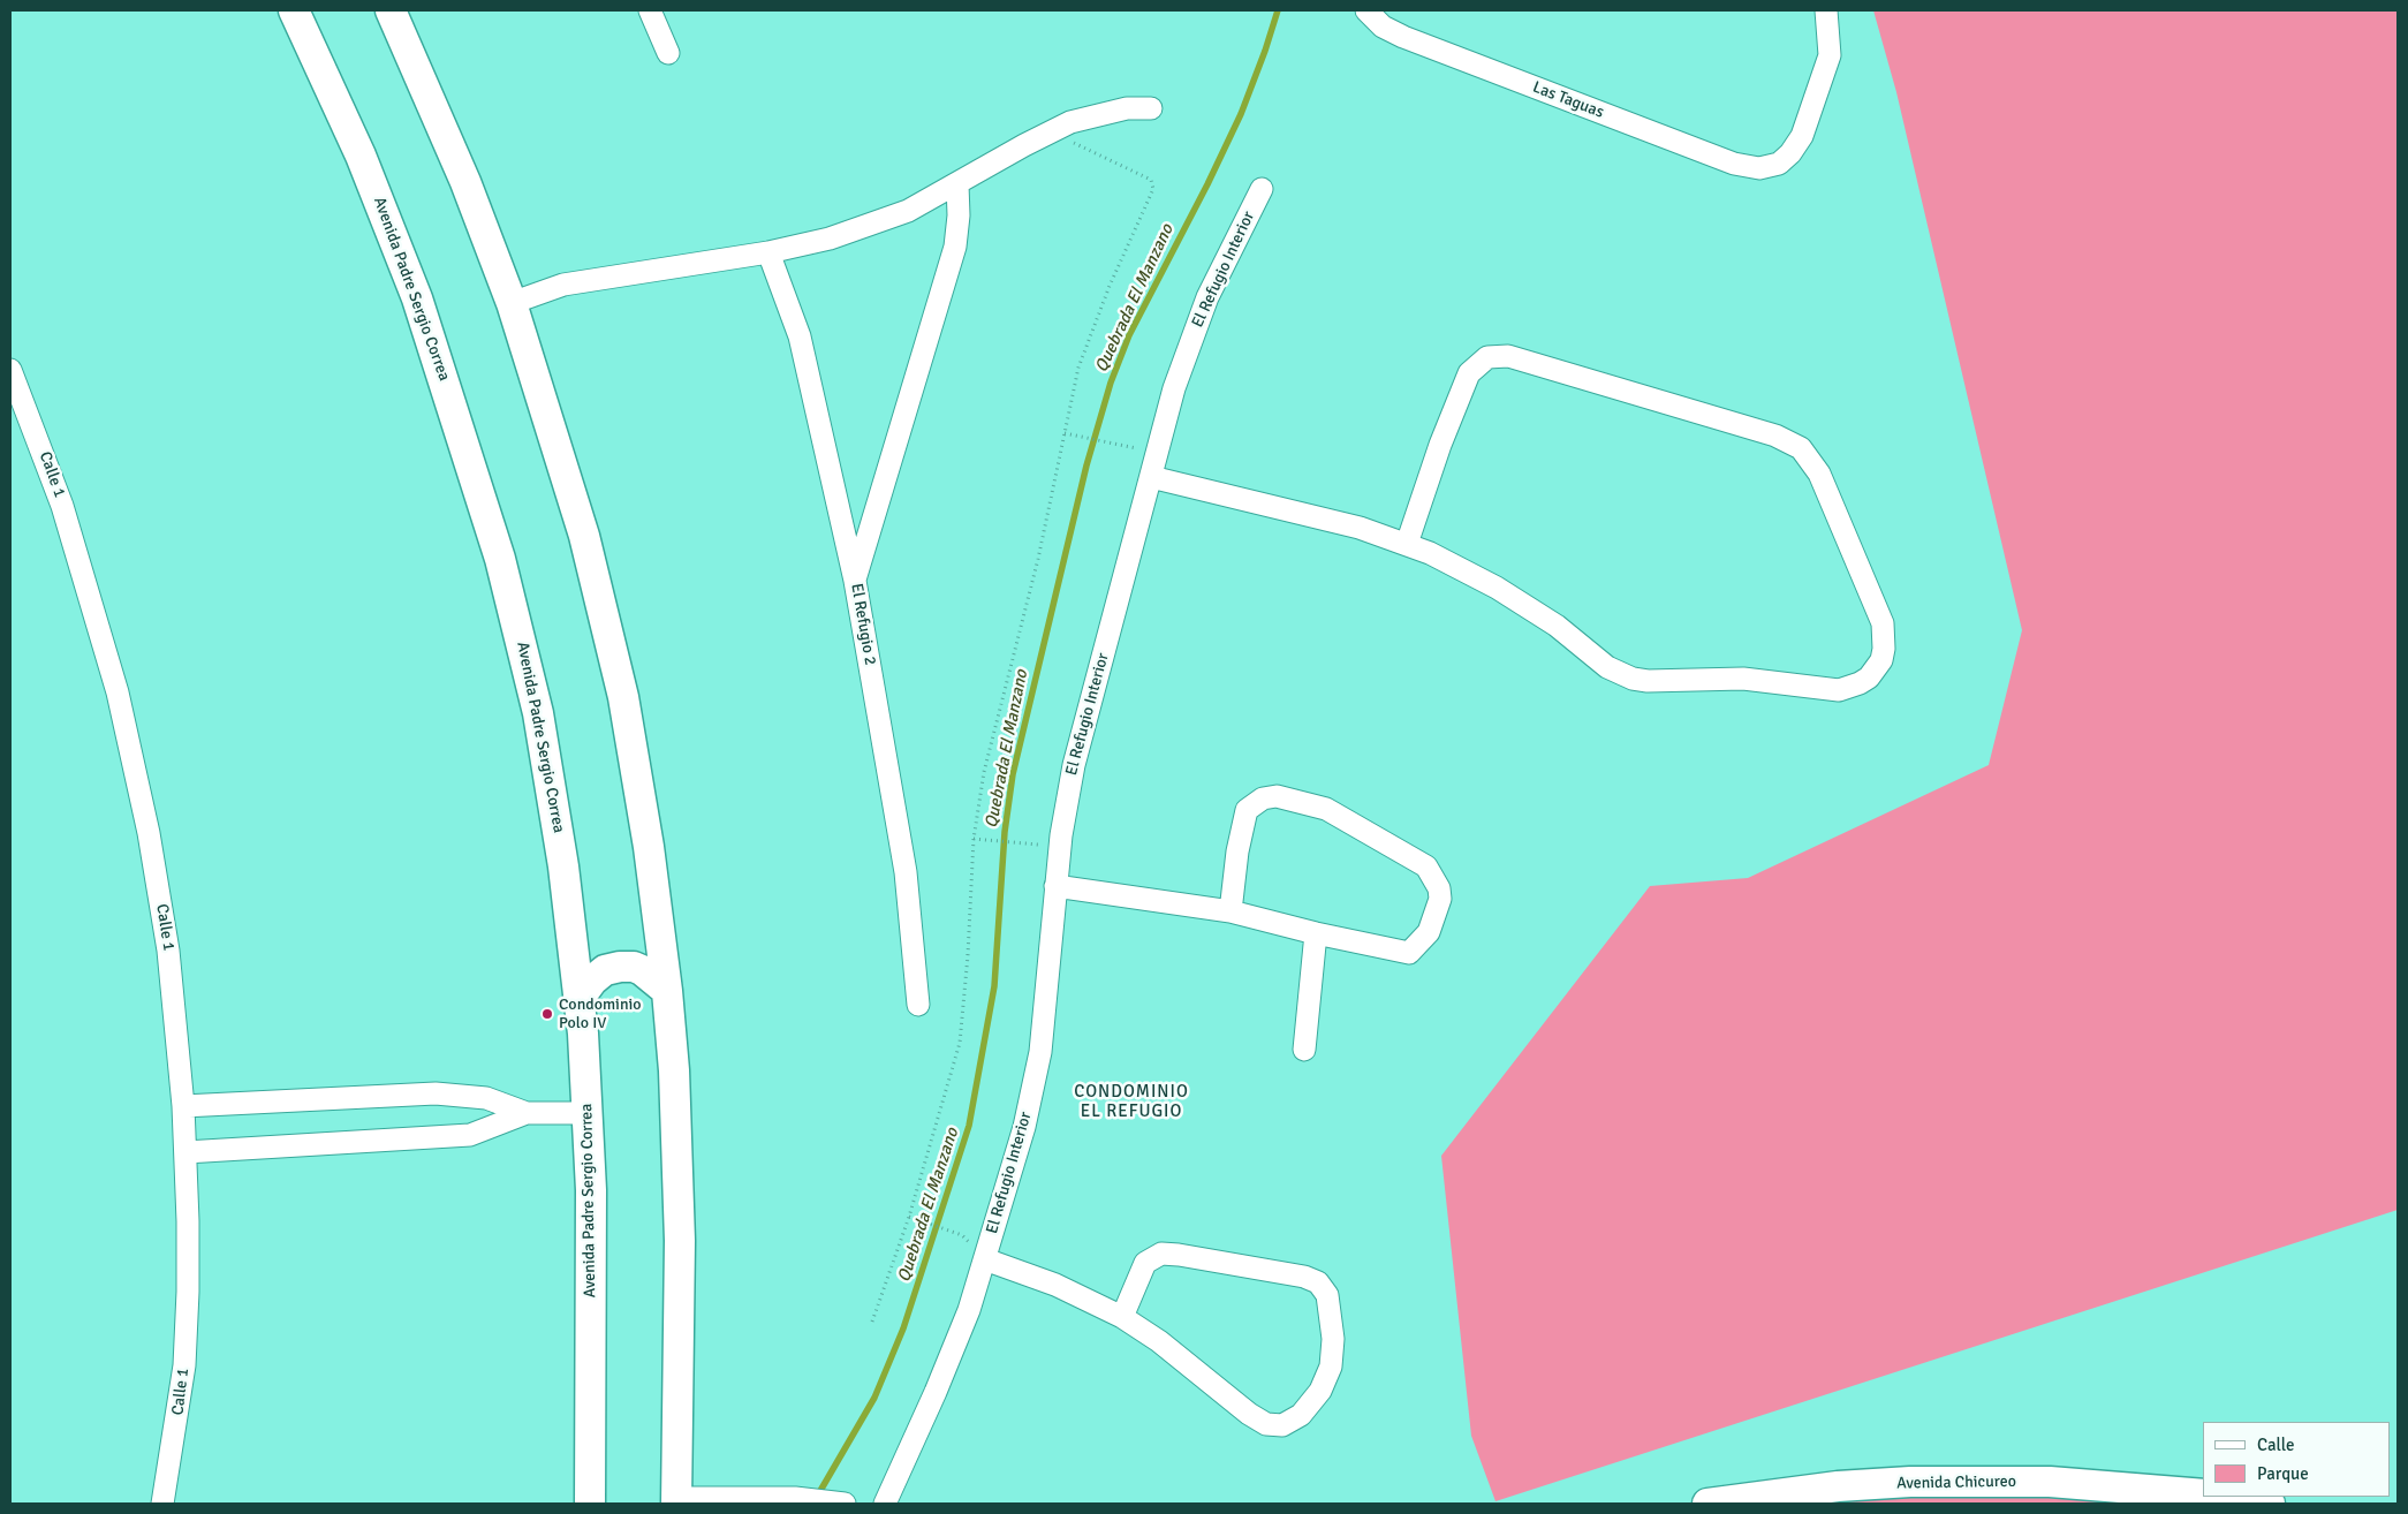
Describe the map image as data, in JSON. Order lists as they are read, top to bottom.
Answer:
{
  "streets": {
    "street": [
      "Las Taguas",
      "El Refugio Interior",
      "Avenida Padre Sergio Correa",
      "Calle 1",
      "El Refugio 2",
      "Avenida Chicureo"
    ]
  },
  "districts": ["CONDOMINIO EL REFUGIO"],
  "water": ["Quebrada El Manzano"],
  "places": ["Condominio Polo IV"],
  "legend": ["Calle", "Parque"]
}
